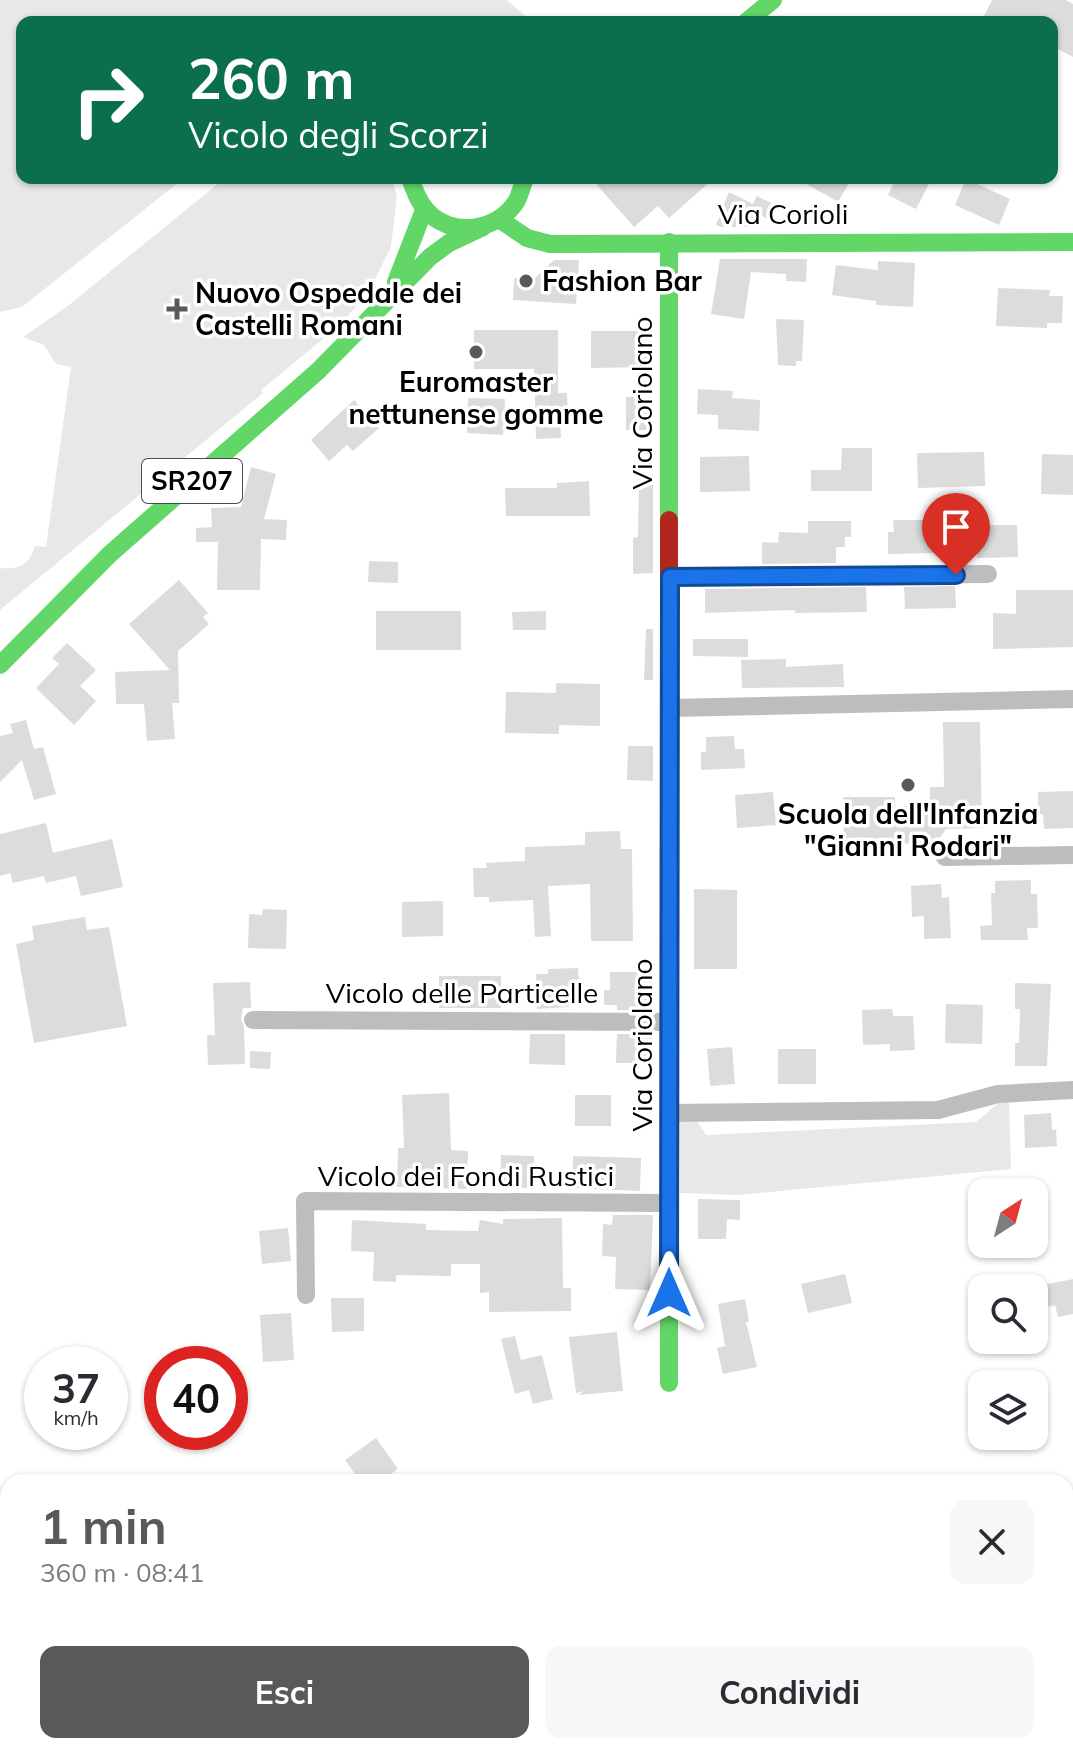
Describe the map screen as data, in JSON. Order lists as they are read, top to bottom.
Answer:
{
  "streets": {
    "street": [
      "Via Corioli",
      "Via Coriolano",
      "SR207",
      "Vicolo delle Particelle",
      "Vicolo dei Fondi Rustici"
    ]
  },
  "crossings": [
    ["Via Corioli", "Via Coriolano"],
    ["Via Corioli", "SR207"],
    ["Via Coriolano", "Vicolo delle Particelle"],
    ["Via Coriolano", "Vicolo dei Fondi Rustici"]
  ],
  "places": {
    "other": ["Fashion Bar", "Euromaster nettunense gomme", "Scuola dell'Infanzia \"Gianni Rodari\""],
    "health": ["Nuovo Ospedale dei Castelli Romani"]
  },
  "north": "top right",
  "page": {
    "turn": ["260 m", "Vicolo degli Scorzi"],
    "speed": "37 km/h",
    "limit": "40",
    "heading": ["1 min", "360 m · 08:41"],
    "buttons": ["Esci", "Condividi"]
  }
}
